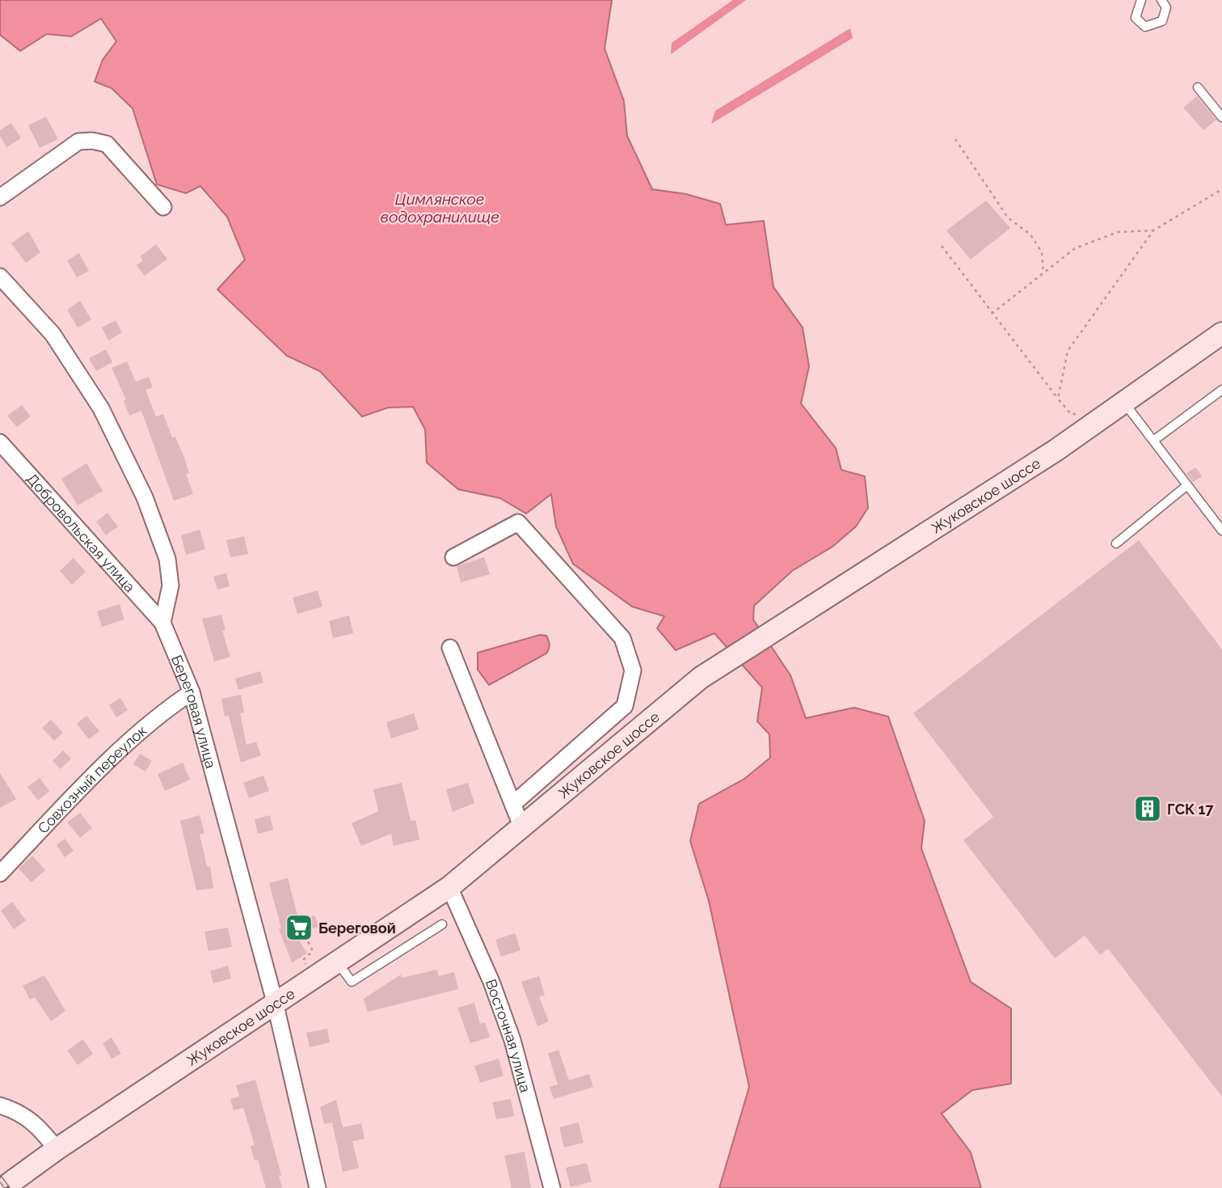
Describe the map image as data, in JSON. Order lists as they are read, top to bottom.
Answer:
{
  "streets": {
    "main road": ["Жуковское шоссе"],
    "street": [
      "Добровольская улица",
      "Береговая улица",
      "Совхозный переулок",
      "Восточная улица"
    ]
  },
  "crossings": [
    ["Жуковское шоссе", "Береговая улица"],
    ["Жуковское шоссе", "Восточная улица"],
    ["Добровольская улица", "Береговая улица"],
    ["Береговая улица", "Совхозный переулок"]
  ],
  "water": ["Цимлянское водохранилище"],
  "places": {
    "building": ["ГСК 17"],
    "supermarket": ["Береговой"]
  }
}
